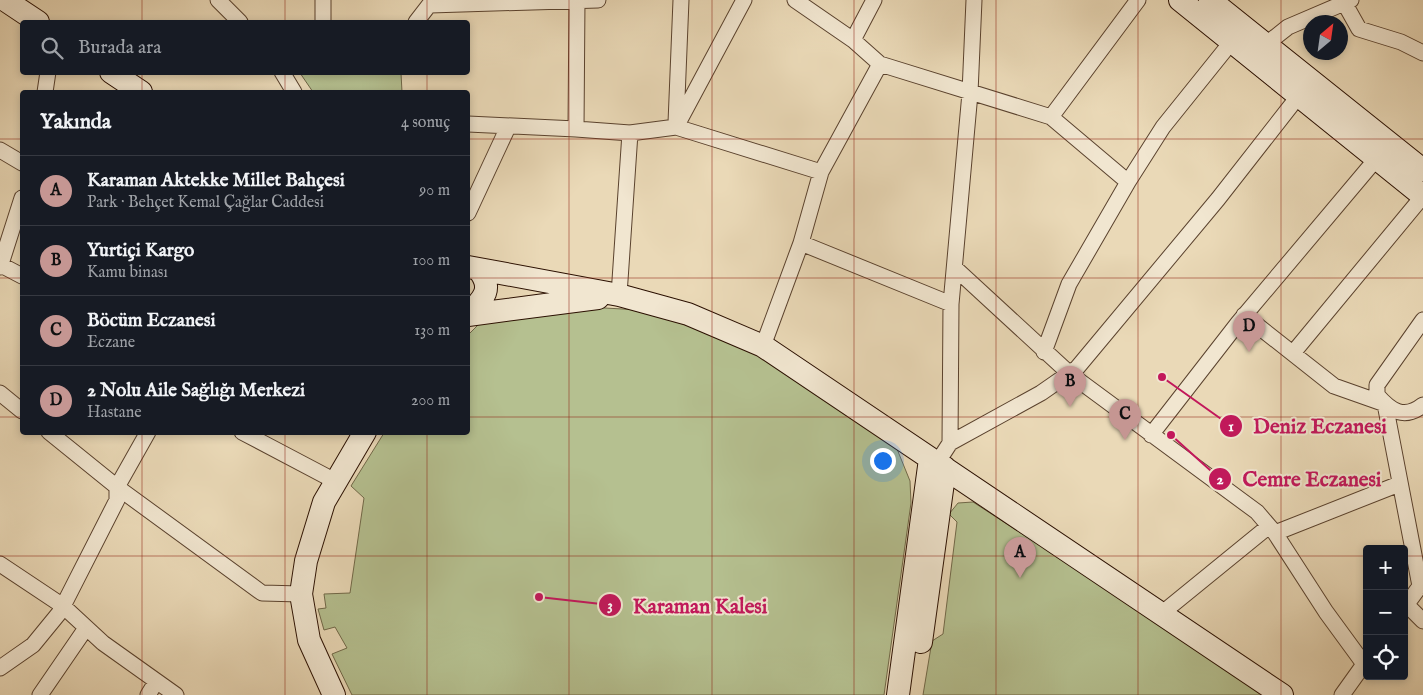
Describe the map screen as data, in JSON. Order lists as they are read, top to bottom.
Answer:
{
  "places": ["Deniz Eczanesi", "Cemre Eczanesi", "Karaman Kalesi"],
  "north": "top right",
  "page": {
    "search": "Burada ara",
    "heading": ["Yakında", "4 sonuç"],
    "list": [
      {
        "mark": "A",
        "name": "Karaman Aktekke Millet Bahçesi",
        "note": "Park · Behçet Kemal Çağlar Caddesi",
        "value": "90 m"
      },
      {
        "mark": "B",
        "name": "Yurtiçi Kargo",
        "note": "Kamu binası",
        "value": "100 m"
      },
      {
        "mark": "C",
        "name": "Böcüm Eczanesi",
        "note": "Eczane",
        "value": "130 m"
      },
      {
        "mark": "D",
        "name": "2 Nolu Aile Sağlığı Merkezi",
        "note": "Hastane",
        "value": "200 m"
      }
    ],
    "pins": [
      "D",
      "B",
      "C",
      "A"
    ],
    "map_buttons": ["+", "−"]
  }
}
